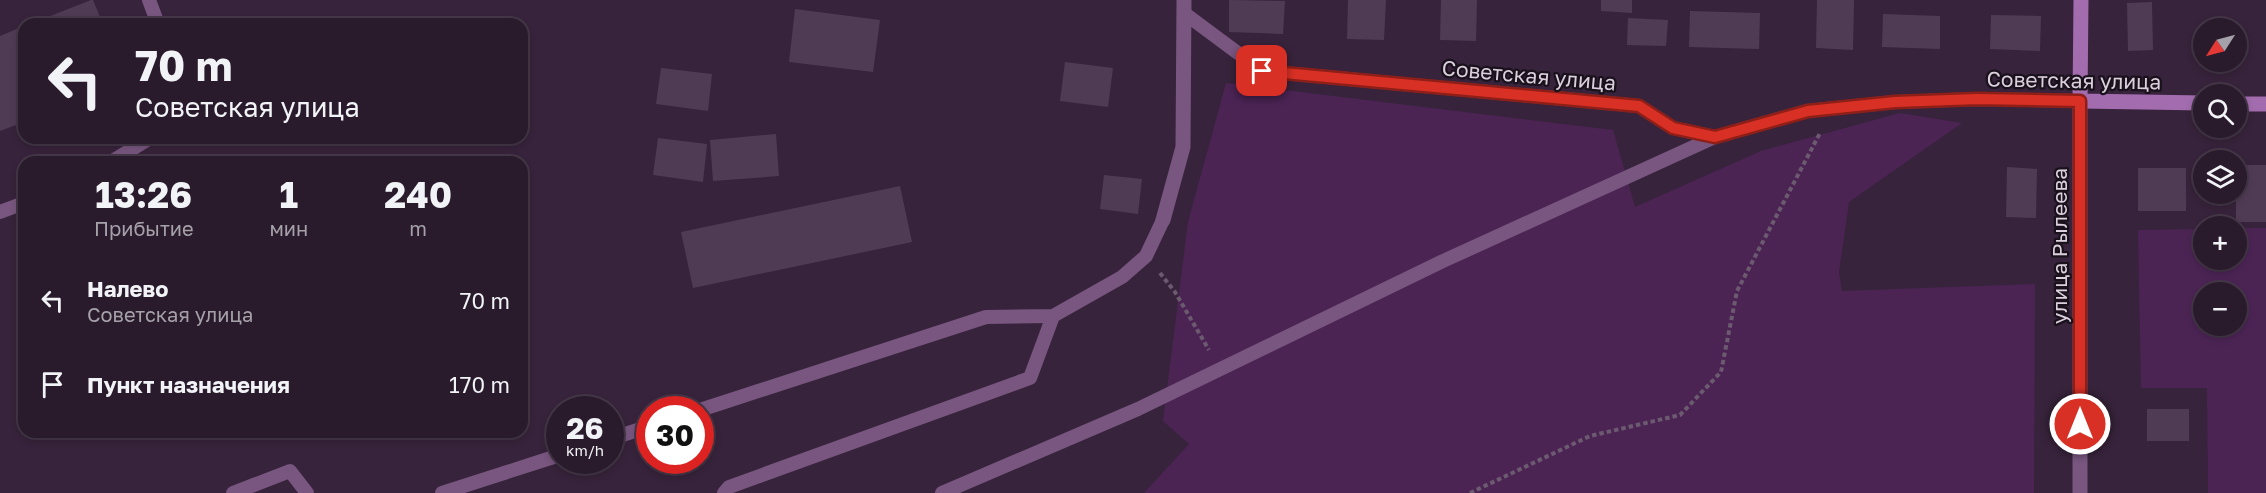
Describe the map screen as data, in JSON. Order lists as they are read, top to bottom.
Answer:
{
  "streets": {
    "street": ["Советская улица", "улица Рылеева"]
  },
  "crossings": [
    ["Советская улица", "улица Рылеева"]
  ],
  "north": "bottom left",
  "page": {
    "map_buttons": ["+", "−"],
    "turn": ["70 m", "Советская улица"],
    "eta": [
      "13:26",
      "Прибытие",
      "1",
      "мин",
      "240",
      "m"
    ],
    "list": [
      {
        "name": "Налево",
        "note": "Советская улица",
        "value": "70 m"
      },
      {
        "name": "Пункт назначения",
        "value": "170 m"
      }
    ],
    "speed": "26 km/h",
    "limit": "30"
  }
}
